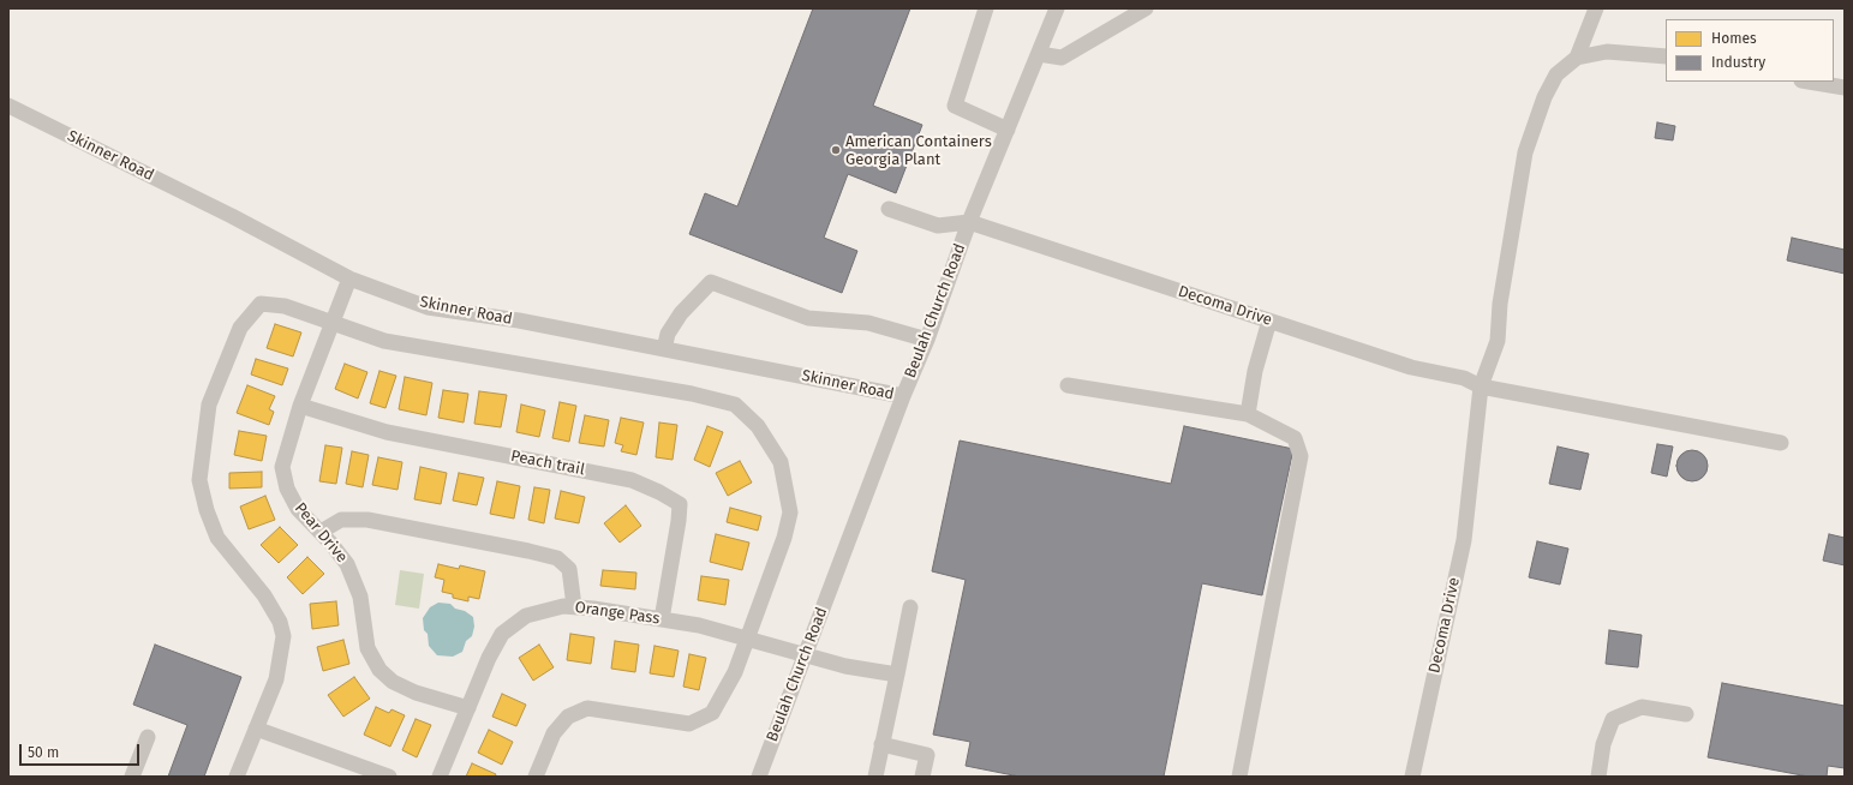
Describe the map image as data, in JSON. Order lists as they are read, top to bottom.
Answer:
{
  "streets": {
    "street": [
      "Skinner Road",
      "Decoma Drive",
      "Beulah Church Road",
      "Peach trail",
      "Pear Drive",
      "Orange Pass"
    ]
  },
  "crossings": [
    ["Skinner Road", "Beulah Church Road"],
    ["Skinner Road", "Pear Drive"],
    ["Decoma Drive", "Beulah Church Road"],
    ["Beulah Church Road", "Orange Pass"],
    ["Peach trail", "Pear Drive"],
    ["Peach trail", "Orange Pass"],
    ["Pear Drive", "Orange Pass"]
  ],
  "places": ["American Containers Georgia Plant"],
  "legend": ["Homes", "Industry"],
  "scale_bar": "50 m"
}
